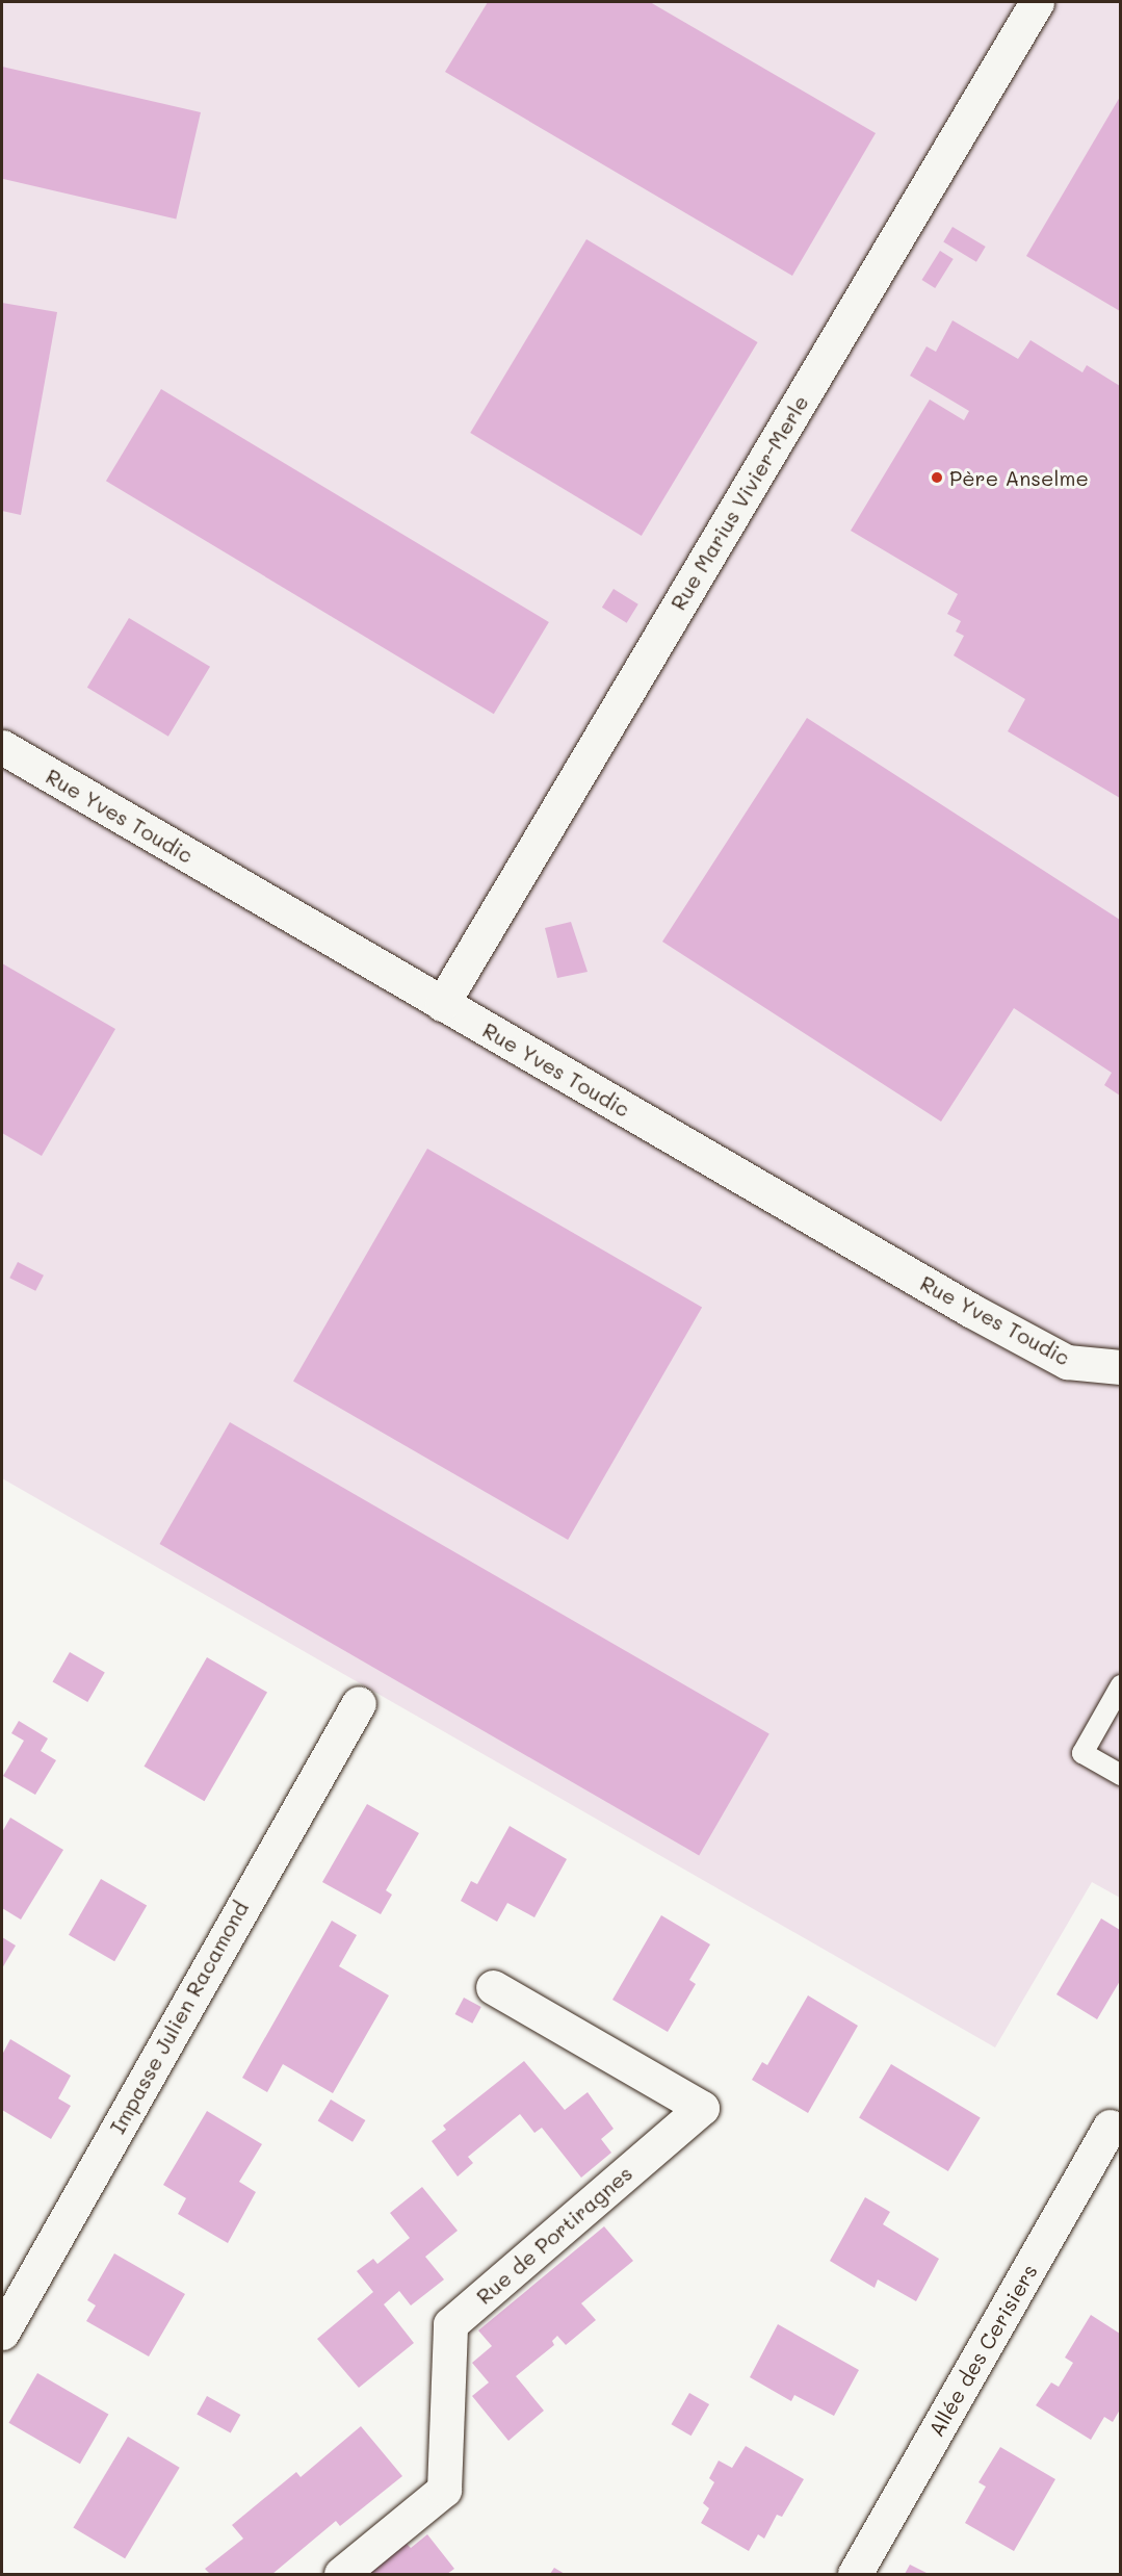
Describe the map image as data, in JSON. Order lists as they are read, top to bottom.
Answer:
{
  "streets": {
    "street": [
      "Rue Marius Vivier-Merle",
      "Rue Yves Toudic",
      "Impasse Julien Racamond",
      "Rue de Portiragnes",
      "Allée des Cerisiers"
    ]
  },
  "crossings": [
    ["Rue Marius Vivier-Merle", "Rue Yves Toudic"]
  ],
  "places": ["Père Anselme"]
}
